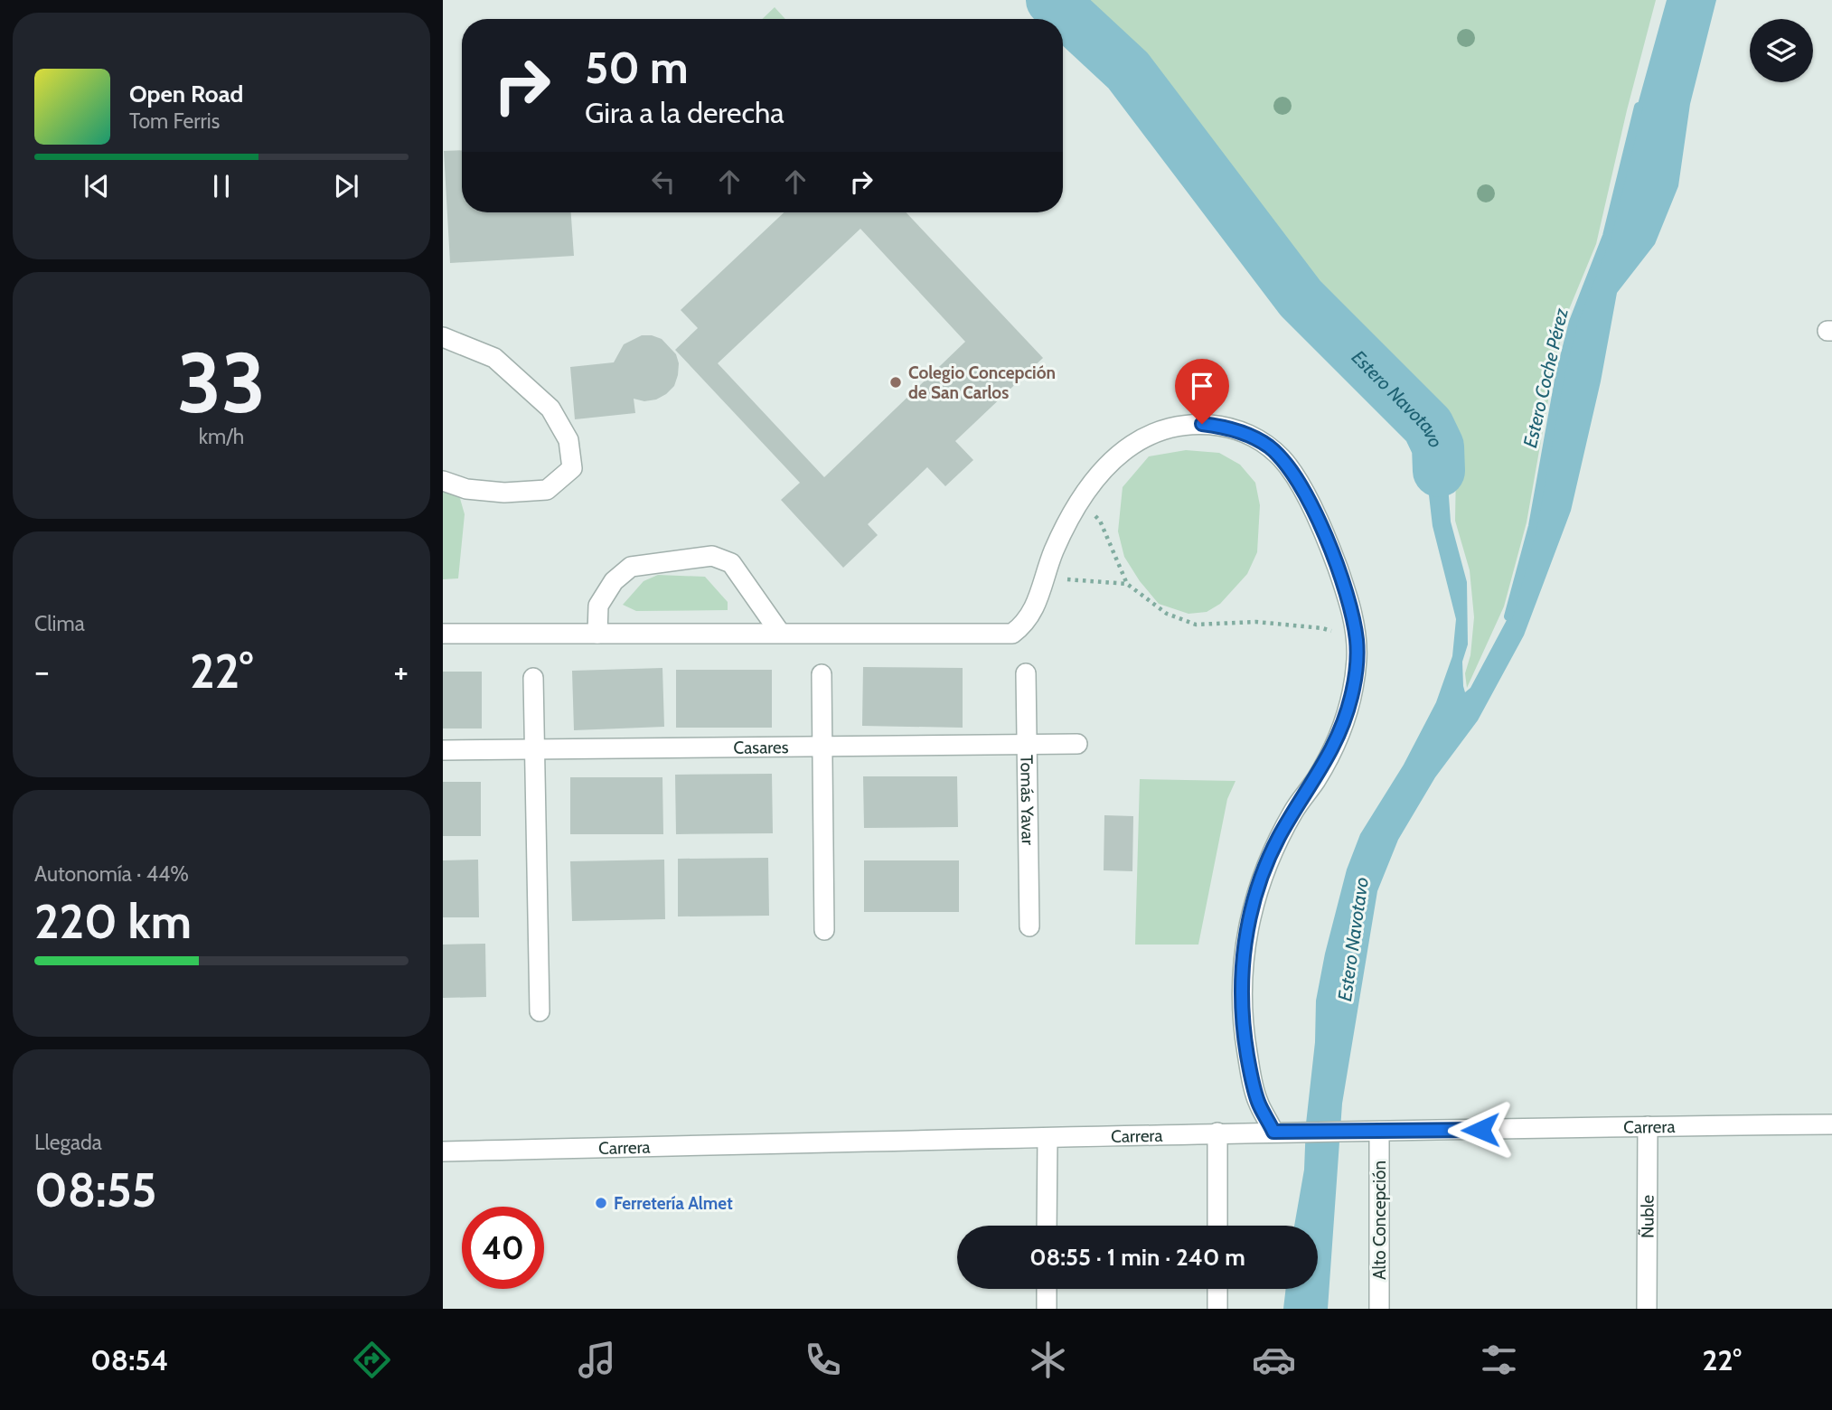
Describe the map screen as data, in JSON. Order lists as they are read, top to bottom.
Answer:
{
  "streets": {
    "street": [
      "Casares",
      "Tomás Yavar",
      "Carrera",
      "Ñuble",
      "Alto Concepción"
    ]
  },
  "crossings": [
    ["Casares", "Tomás Yavar"],
    ["Carrera", "Ñuble"],
    ["Carrera", "Alto Concepción"]
  ],
  "water": ["Estero Coche Pérez", "Estero Navotavo"],
  "places": ["Colegio Concepción de San Carlos", "Ferretería Almet"],
  "page": {
    "turn": ["50 m", "Gira a la derecha"],
    "song": ["Open Road", "Tom Ferris"],
    "tile": [
      ["33", "km/h"],
      "Clima",
      ["Autonomía · 44%", "220 km"],
      ["Llegada", "08:55"]
    ],
    "heat": ["−", "22°", "+"],
    "limit": "40",
    "trip": "08:55 · 1 min · 240 m",
    "tabs": ["08:54", "22°"]
  }
}
